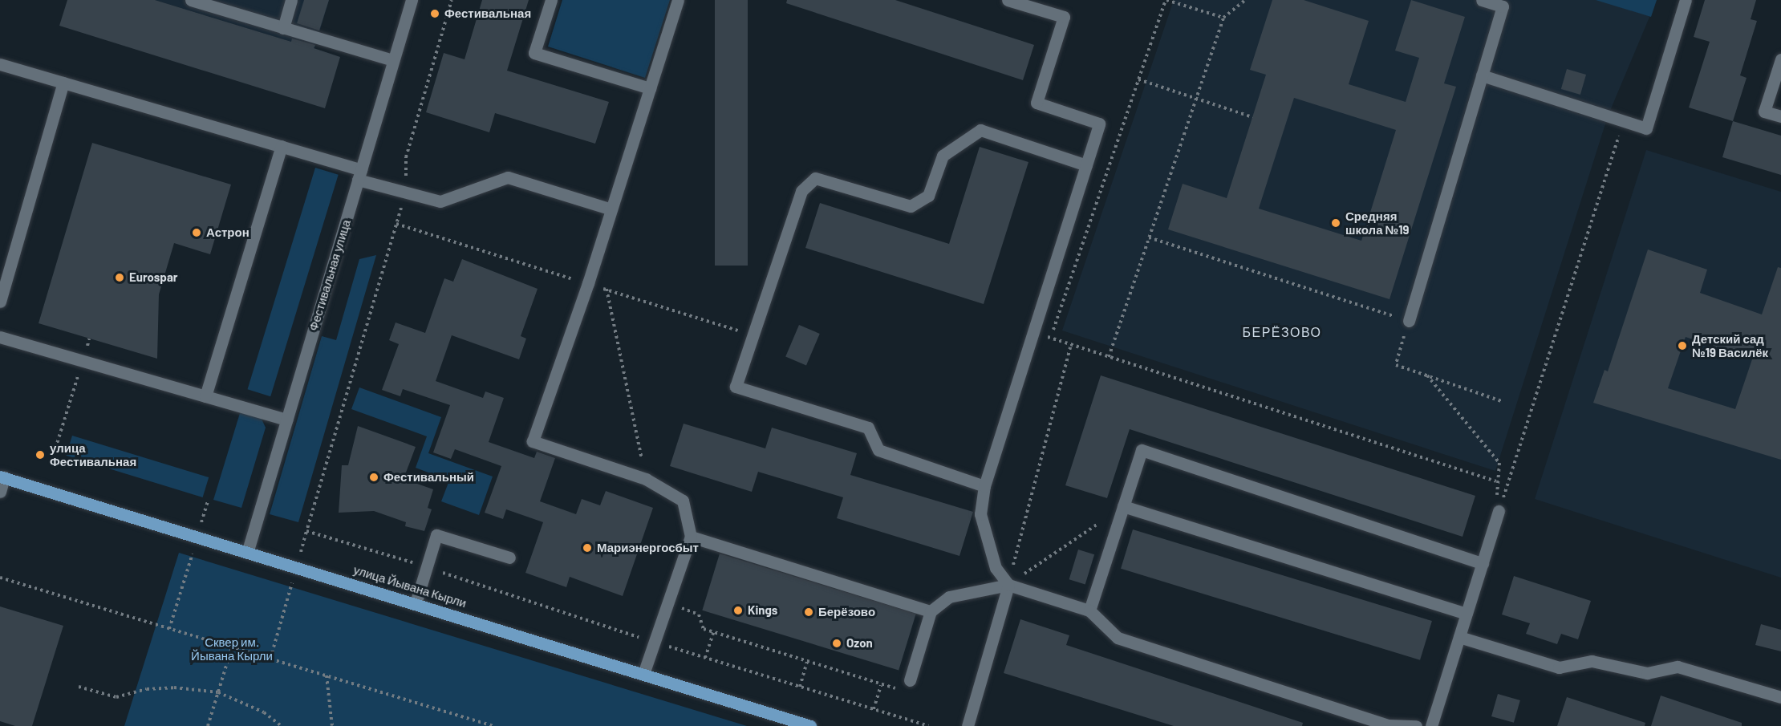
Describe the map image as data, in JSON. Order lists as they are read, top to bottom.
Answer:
{
  "streets": {
    "main road": ["улица Йывана Кырли"],
    "street": ["Фестивальная улица"]
  },
  "crossings": [
    ["Фестивальная улица", "улица Йывана Кырли"]
  ],
  "districts": ["БЕРЁЗОВО"],
  "parks": ["Сквер им. Йывана Кырли"],
  "places": [
    "Фестивальная",
    "Средняя школа №19",
    "Астрон",
    "Eurospar",
    "Детский сад №19 Василёк",
    "улица Фестивальная",
    "Фестивальный",
    "Мариэнергосбыт",
    "Kings",
    "Берёзово",
    "Ozon"
  ]
}
